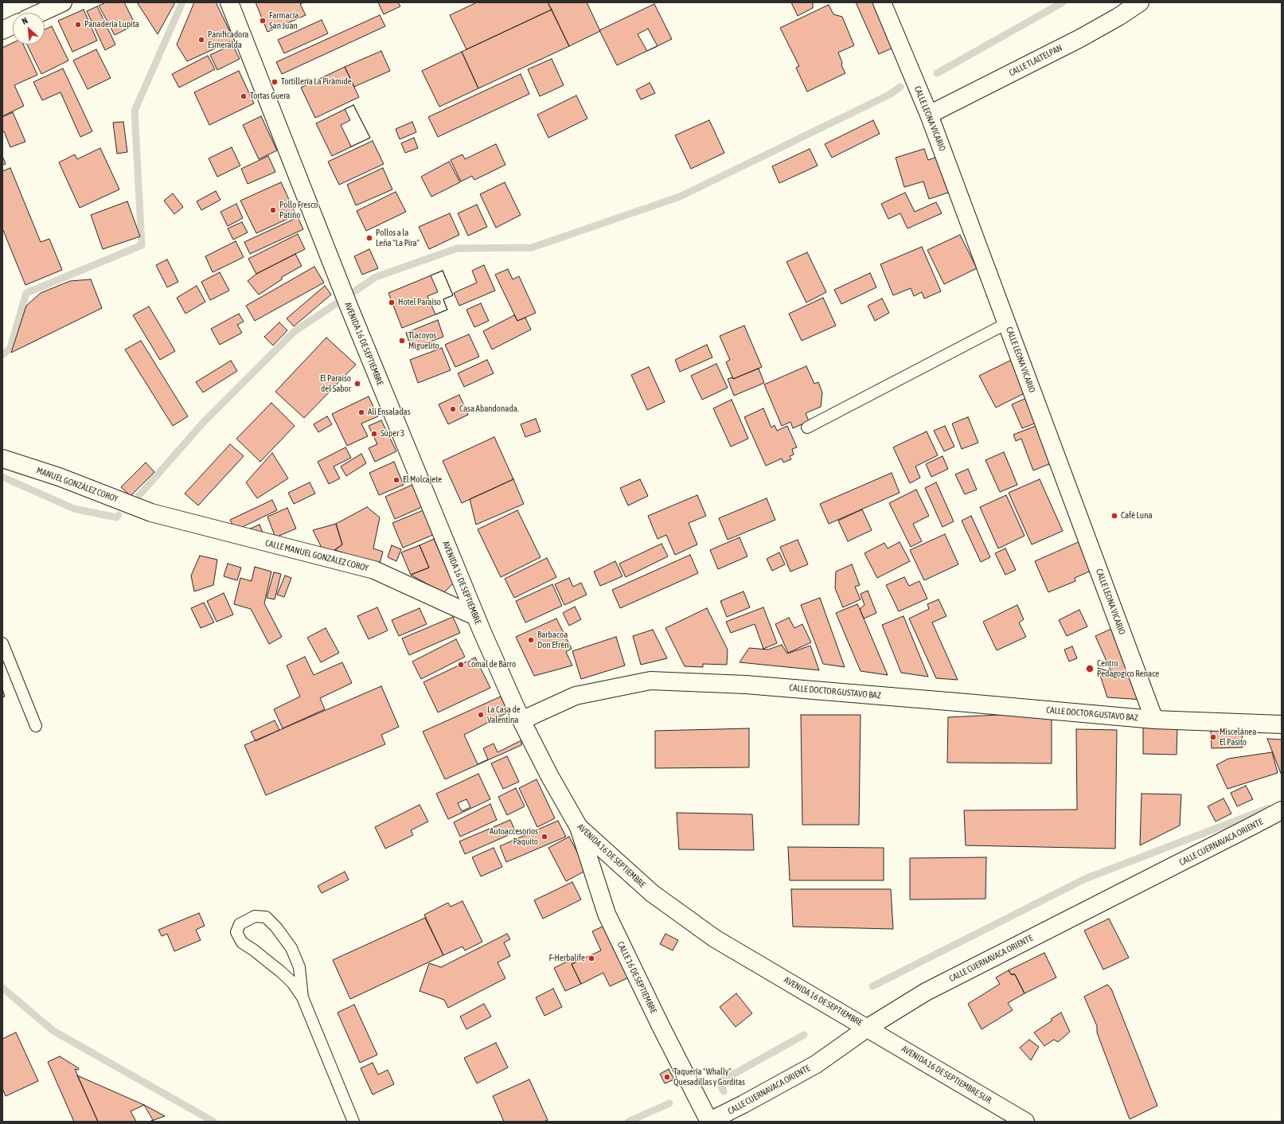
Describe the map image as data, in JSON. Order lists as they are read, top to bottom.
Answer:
{
  "streets": {
    "street": [
      "CALLE TLALTELPAN",
      "CALLE LEONA VICARIO",
      "AVENIDA 16 DE SEPTIEMBRE",
      "MANUEL GONZÁLEZ COROY",
      "CALLE MANUEL GONZÁLEZ COROY",
      "CALLE DOCTOR GUSTAVO BAZ",
      "CALLE CUERNAVACA ORIENTE",
      "CALLE 16 DE SEPTIEMBRE",
      "AVENIDA 16 DE SEPTIEMBRE SUR"
    ]
  },
  "crossings": [
    ["CALLE TLALTELPAN", "CALLE LEONA VICARIO"],
    ["CALLE LEONA VICARIO", "CALLE DOCTOR GUSTAVO BAZ"],
    ["AVENIDA 16 DE SEPTIEMBRE", "CALLE MANUEL GONZÁLEZ COROY"],
    ["AVENIDA 16 DE SEPTIEMBRE", "CALLE DOCTOR GUSTAVO BAZ"],
    ["AVENIDA 16 DE SEPTIEMBRE", "CALLE CUERNAVACA ORIENTE"],
    ["AVENIDA 16 DE SEPTIEMBRE", "CALLE 16 DE SEPTIEMBRE"],
    ["AVENIDA 16 DE SEPTIEMBRE", "AVENIDA 16 DE SEPTIEMBRE SUR"],
    ["MANUEL GONZÁLEZ COROY", "CALLE MANUEL GONZÁLEZ COROY"],
    ["CALLE CUERNAVACA ORIENTE", "CALLE 16 DE SEPTIEMBRE"],
    ["CALLE CUERNAVACA ORIENTE", "AVENIDA 16 DE SEPTIEMBRE SUR"]
  ],
  "places": [
    "Farmacia San Juan",
    "Panadería Lupita",
    "Panificadora Esmeralda",
    "Tortillería La Pirámide",
    "Tortas Guera",
    "Pollo Fresco Patiño",
    "Pollos a la Leña \"La Pira\"",
    "Hotel Paraíso",
    "Tlacoyos Miguelito",
    "El Paraiso del Sabor",
    "Casa Abandonada.",
    "Ali Ensaladas",
    "Súper 3",
    "El Molcajete",
    "Café Luna",
    "Barbacoa Don Efrén",
    "Comal de Barro",
    "Centro Pedagogico Renace",
    "La Casa de Valentina",
    "Miscelánea El Pasito",
    "Autoaccesorios Paquito",
    "F-Herbalife",
    "Taquería \"Whally\" Quesadillas y Gorditas"
  ],
  "north": "top left"
}
